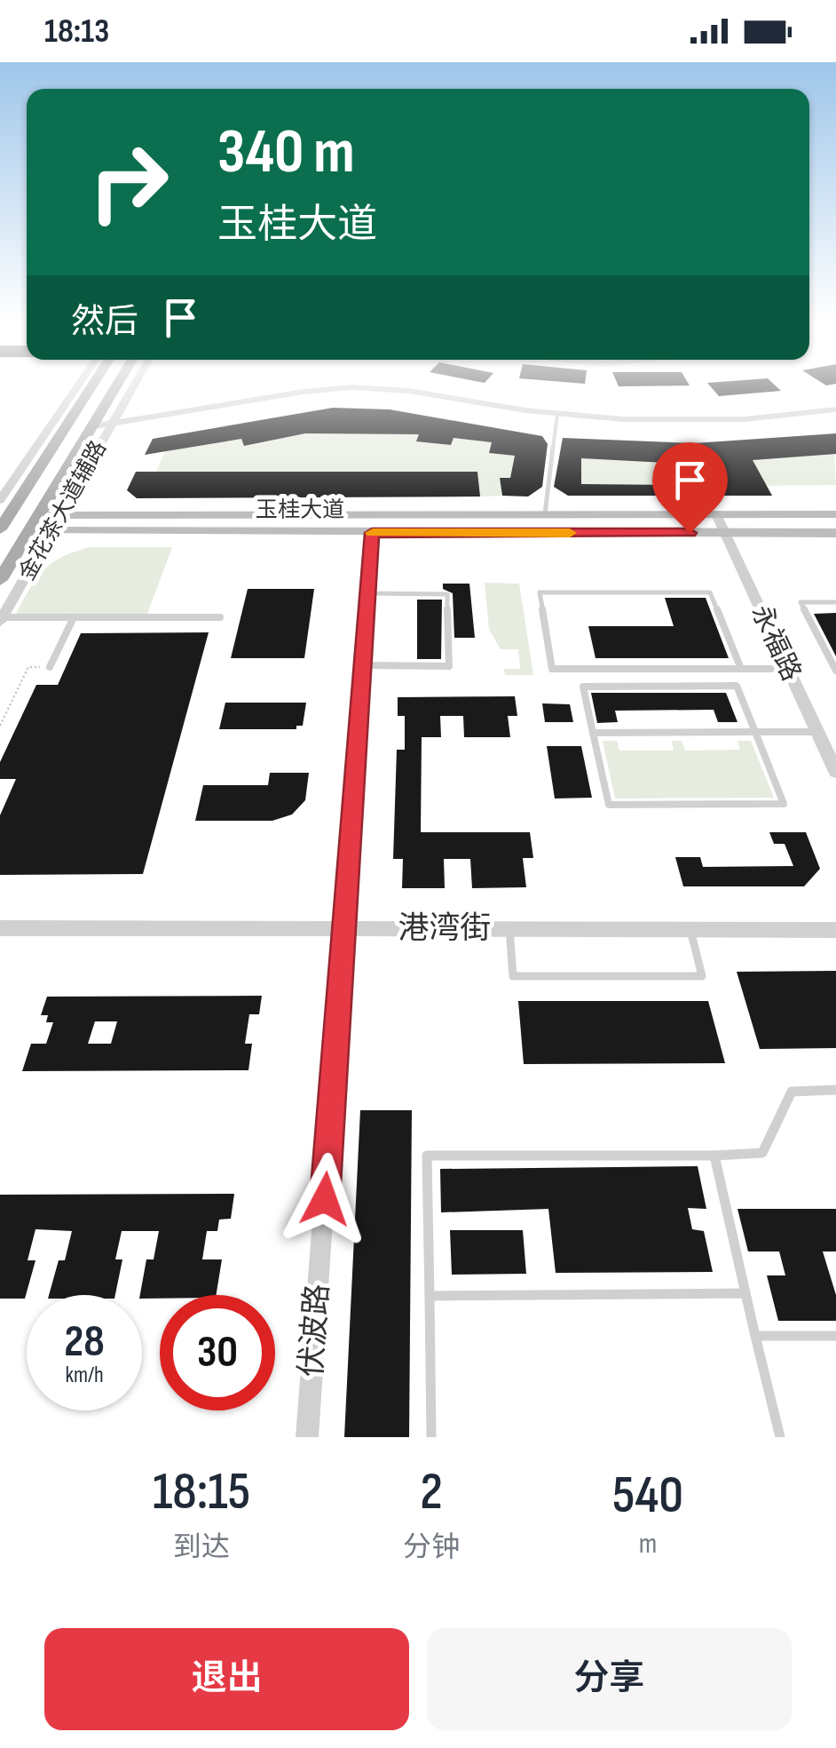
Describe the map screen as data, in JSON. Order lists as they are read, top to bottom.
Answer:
{
  "streets": {
    "main road": ["玉桂大道"],
    "street": [
      "金花茶大道辅路",
      "永福路",
      "港湾街",
      "伏波路"
    ]
  },
  "crossings": [
    ["玉桂大道", "金花茶大道辅路"],
    ["玉桂大道", "永福路"],
    ["玉桂大道", "伏波路"],
    ["港湾街", "伏波路"]
  ],
  "page": {
    "status": "18:13",
    "turn": ["340 m", "玉桂大道"],
    "then": "然后",
    "speed": "28 km/h",
    "limit": "30",
    "eta": [
      "18:15",
      "到达",
      "2",
      "分钟",
      "540",
      "m"
    ],
    "buttons": ["退出", "分享"]
  }
}
